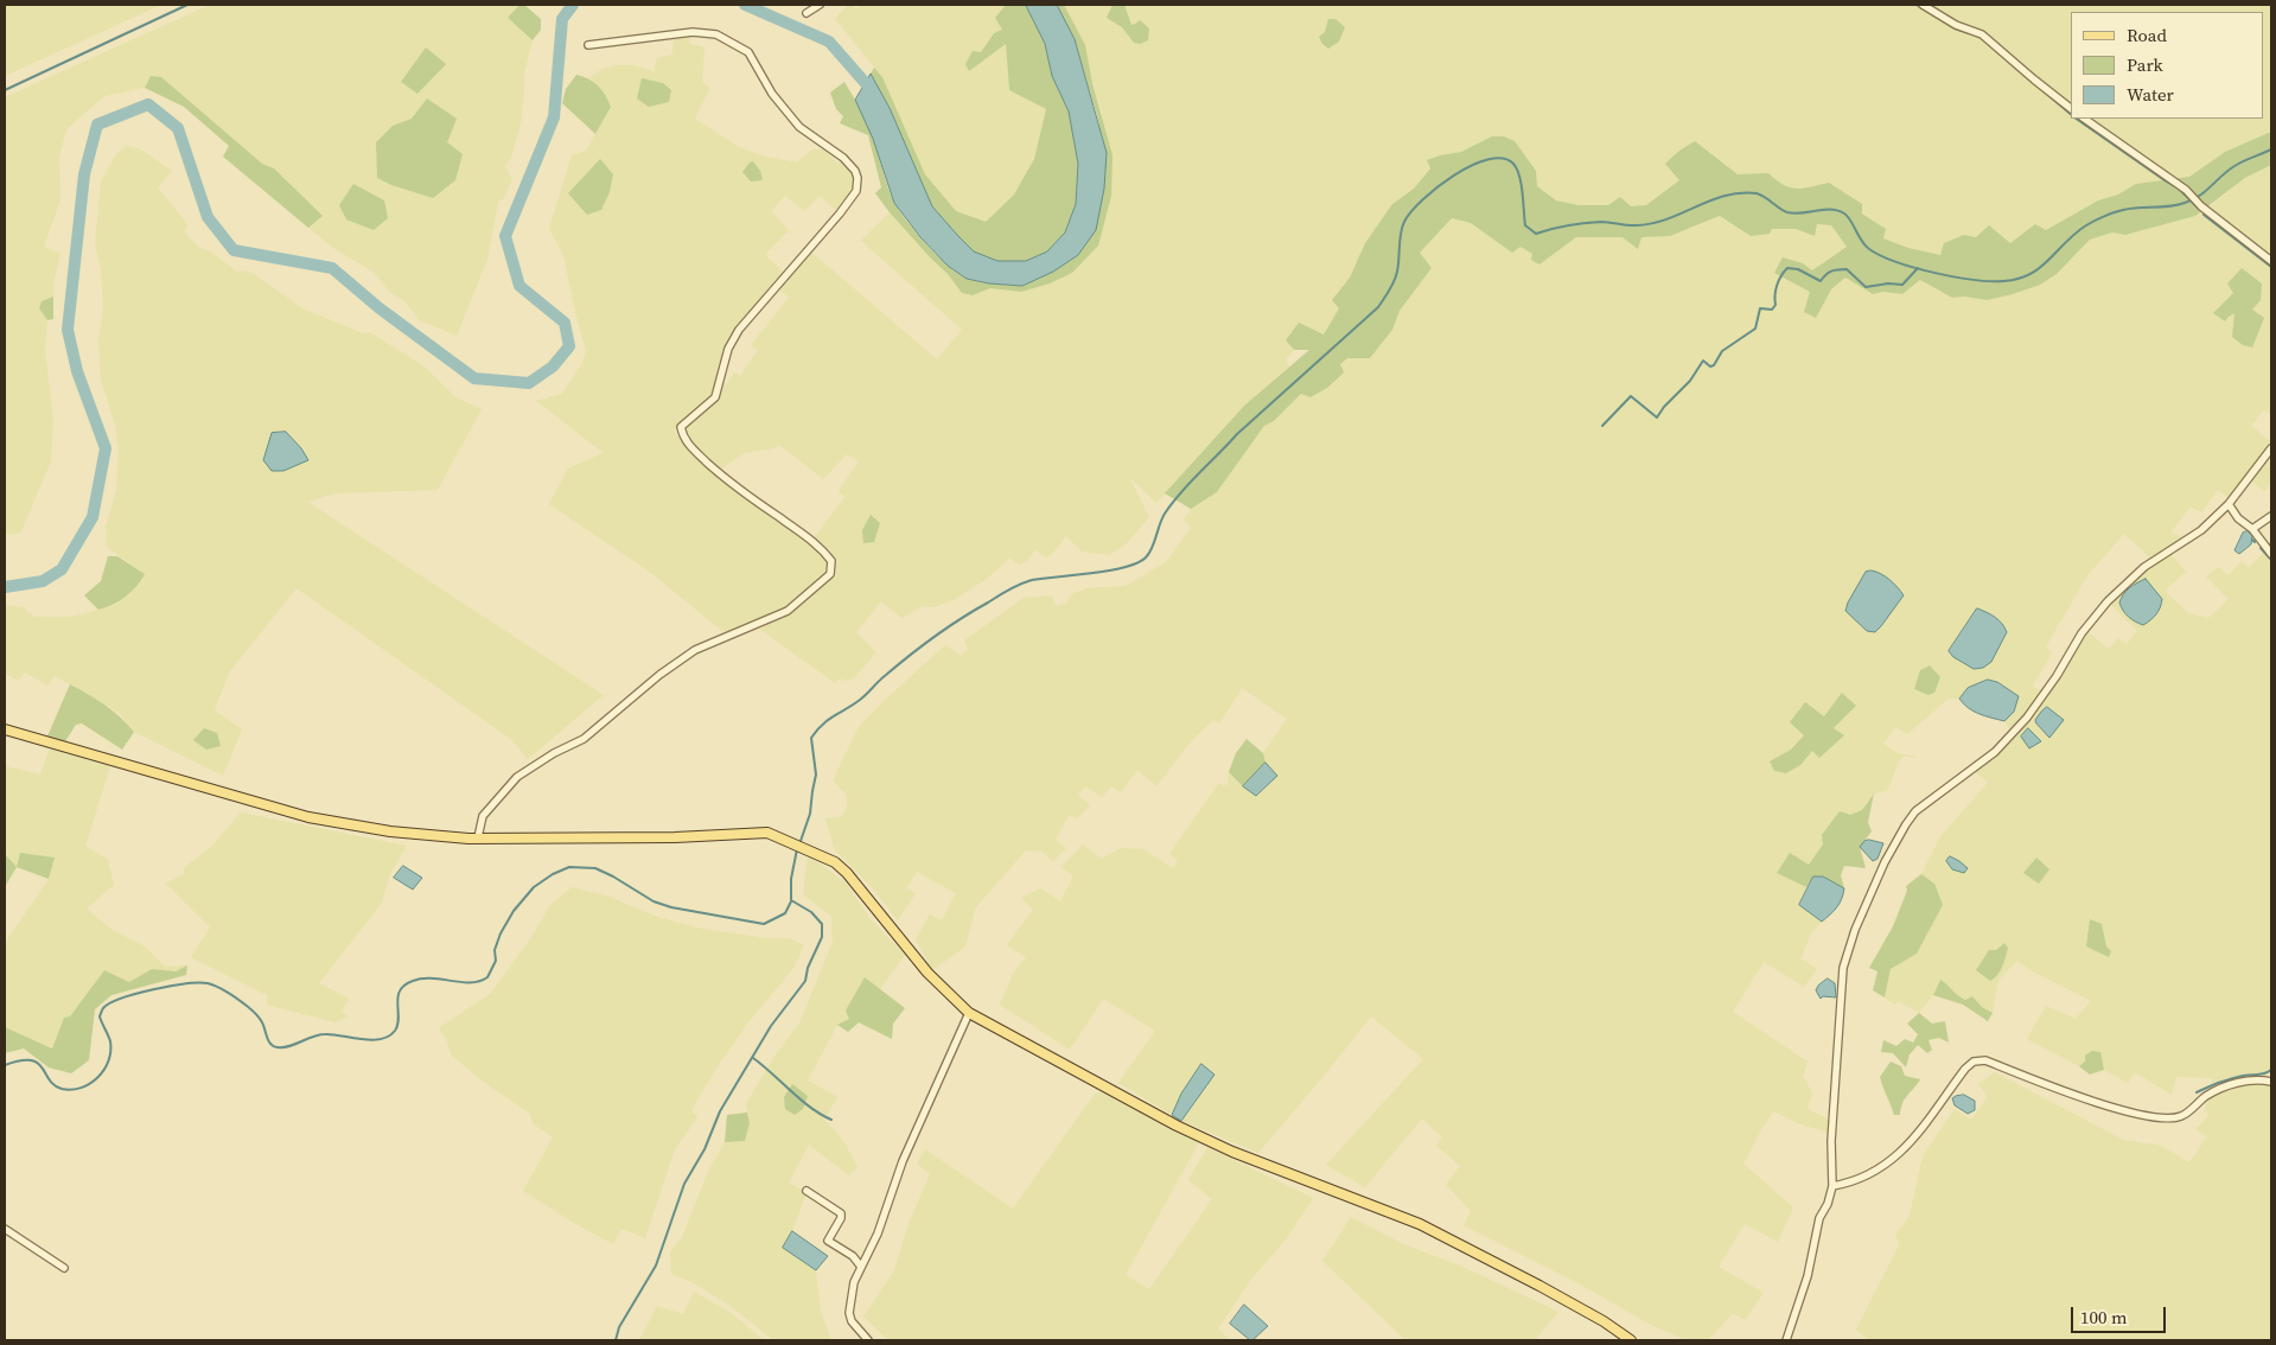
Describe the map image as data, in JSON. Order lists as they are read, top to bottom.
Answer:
{
  "legend": ["Road", "Park", "Water"],
  "scale_bar": "100 m"
}
